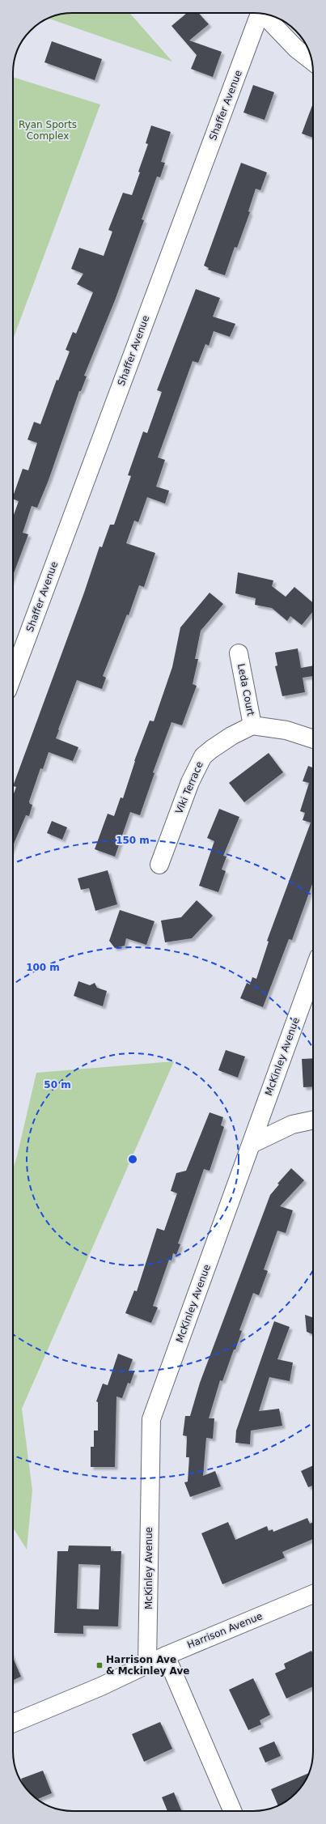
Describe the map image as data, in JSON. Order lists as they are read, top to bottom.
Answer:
{
  "streets": {
    "street": [
      "Shaffer Avenue",
      "Leda Court",
      "Viki Terrace",
      "McKinley Avenue",
      "Harrison Avenue"
    ]
  },
  "crossings": [
    ["Leda Court", "Viki Terrace"],
    ["McKinley Avenue", "Harrison Avenue"]
  ],
  "parks": ["Ryan Sports Complex"],
  "places": {
    "transit": ["Harrison Ave & Mckinley Ave"]
  },
  "rings": ["150 m", "100 m", "50 m"]
}
